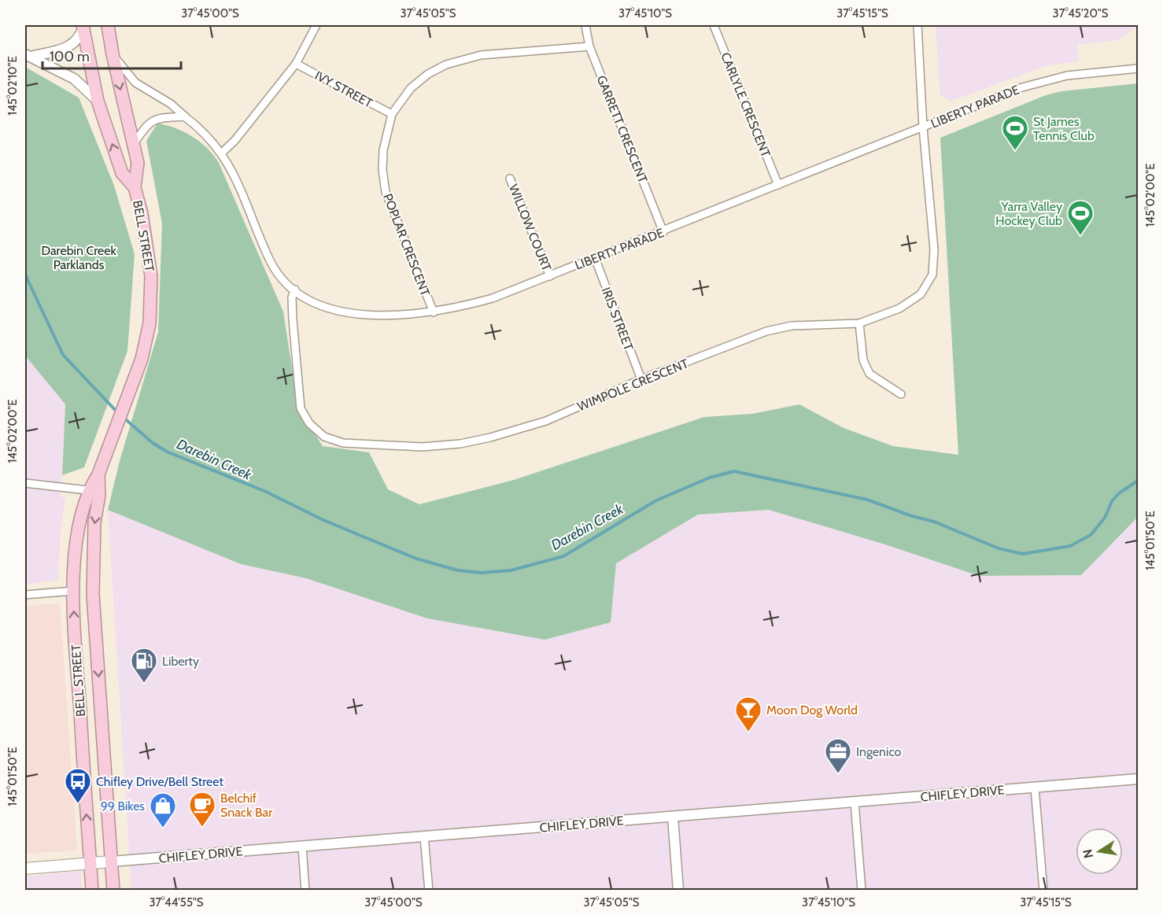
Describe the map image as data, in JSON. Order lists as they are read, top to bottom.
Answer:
{
  "streets": {
    "highway": ["BELL STREET"],
    "main road": ["CHIFLEY DRIVE"],
    "street": [
      "IVY STREET",
      "CARLYLE CRESCENT",
      "LIBERTY PARADE",
      "GARRETT CRESCENT",
      "WILLOW COURT",
      "POPLAR CRESCENT",
      "IRIS STREET",
      "WIMPOLE CRESCENT"
    ]
  },
  "crossings": [
    ["IVY STREET", "POPLAR CRESCENT"],
    ["CARLYLE CRESCENT", "LIBERTY PARADE"],
    ["LIBERTY PARADE", "GARRETT CRESCENT"],
    ["LIBERTY PARADE", "WILLOW COURT"],
    ["LIBERTY PARADE", "BELL STREET"],
    ["LIBERTY PARADE", "POPLAR CRESCENT"],
    ["LIBERTY PARADE", "IRIS STREET"],
    ["LIBERTY PARADE", "WIMPOLE CRESCENT"],
    ["GARRETT CRESCENT", "POPLAR CRESCENT"],
    ["BELL STREET", "CHIFLEY DRIVE"],
    ["IRIS STREET", "WIMPOLE CRESCENT"]
  ],
  "water": ["Darebin Creek"],
  "parks": ["Darebin Creek Parklands"],
  "places": {
    "sports": ["St James Tennis Club", "Yarra Valley Hockey Club"],
    "fuel station": ["Liberty"],
    "bar": ["Moon Dog World"],
    "office": ["Ingenico"],
    "bus stop": ["Chifley Drive/Bell Street"],
    "cafe": ["Belchif Snack Bar"],
    "shop": ["99 Bikes"]
  },
  "scale_bar": "100 m",
  "north": "left",
  "coordinates": [
    "37°45'00\"S",
    "37°45'05\"S",
    "37°45'10\"S",
    "37°45'15\"S",
    "37°45'20\"S",
    "145°02'10\"E",
    "145°02'00\"E",
    "145°01'50\"E",
    "37°44'55\"S"
  ]
}
